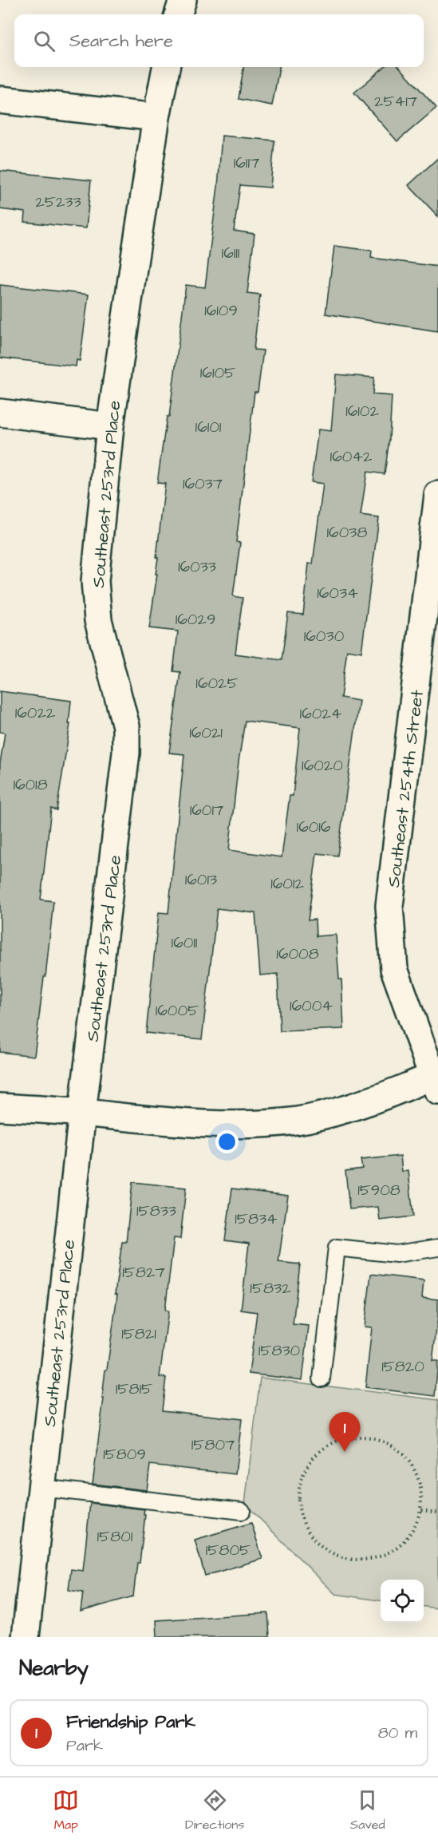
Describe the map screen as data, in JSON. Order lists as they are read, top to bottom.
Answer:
{
  "streets": {
    "street": ["Southeast 253rd Place", "Southeast 254th Street"]
  },
  "house_numbers": [
    "25417",
    "16117",
    "25233",
    "16111",
    "16109",
    "16105",
    "16102",
    "16101",
    "16042",
    "16037",
    "16038",
    "16033",
    "16034",
    "16029",
    "16030",
    "16025",
    "16022",
    "16024",
    "16021",
    "16020",
    "16018",
    "16017",
    "16016",
    "16013",
    "16012",
    "16011",
    "16008",
    "16004",
    "16005",
    "15908",
    "15833",
    "15834",
    "15827",
    "15832",
    "15821",
    "15830",
    "15820",
    "15815",
    "15807",
    "15809",
    "15801",
    "15805"
  ],
  "page": {
    "search": "Search here",
    "pins": "1",
    "heading": "Nearby",
    "list": [
      {
        "mark": "1",
        "name": "Friendship Park",
        "note": "Park",
        "value": "80 m"
      }
    ],
    "nav": ["Map", "Directions", "Saved"]
  }
}
